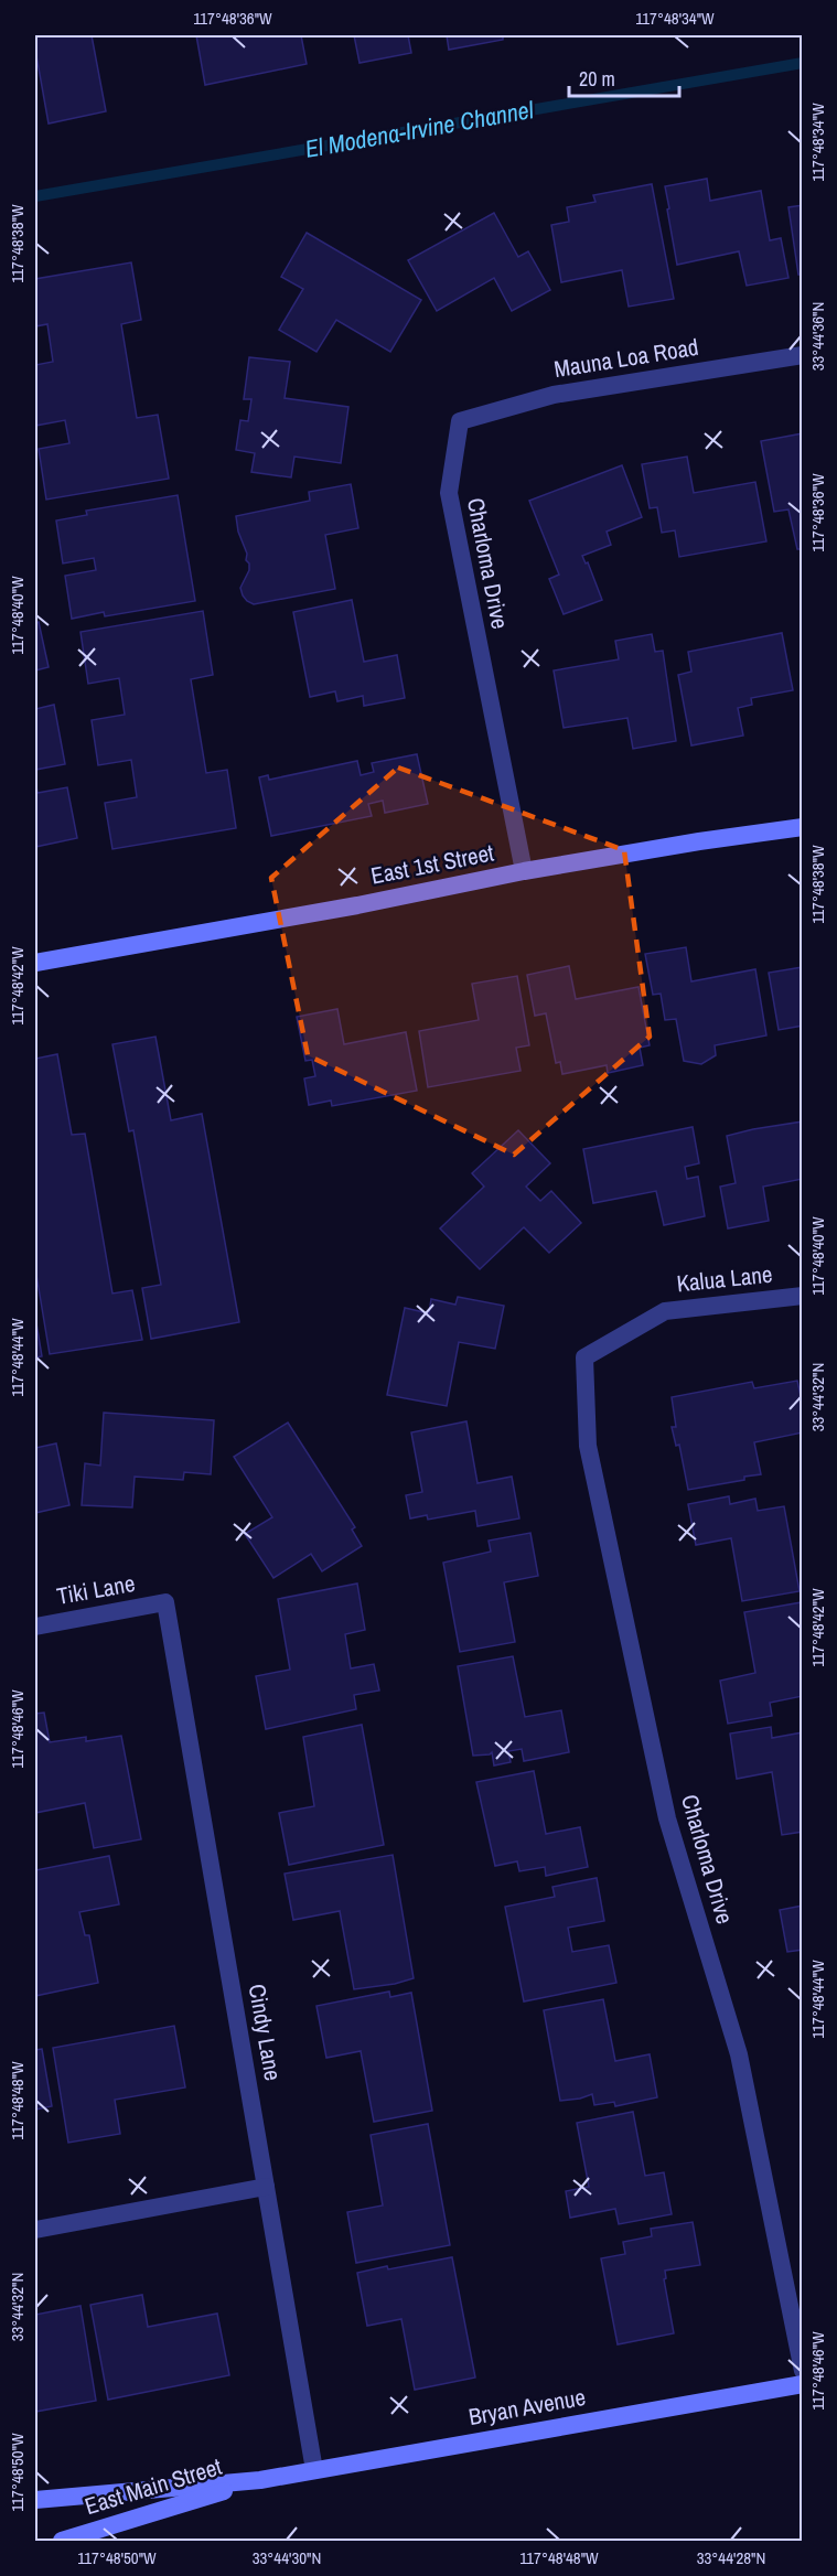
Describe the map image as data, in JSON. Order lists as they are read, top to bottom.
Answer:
{
  "streets": {
    "main road": ["East 1st Street", "Bryan Avenue", "East Main Street"],
    "street": [
      "Mauna Loa Road",
      "Charloma Drive",
      "Kalua Lane",
      "Tiki Lane",
      "Cindy Lane"
    ]
  },
  "crossings": [
    ["Mauna Loa Road", "Charloma Drive"],
    ["Charloma Drive", "East 1st Street"],
    ["Charloma Drive", "Kalua Lane"],
    ["Tiki Lane", "Cindy Lane"],
    ["Cindy Lane", "Bryan Avenue"],
    ["Bryan Avenue", "East Main Street"]
  ],
  "water": ["El Modena-Irvine Channel"],
  "scale_bar": "20 m",
  "coordinates": [
    "117°48'36\"W",
    "117°48'34\"W",
    "117°48'38\"W",
    "33°44'36\"N",
    "117°48'40\"W",
    "117°48'42\"W",
    "117°48'44\"W",
    "33°44'32\"N",
    "117°48'46\"W",
    "117°48'48\"W",
    "117°48'50\"W",
    "33°44'30\"N",
    "33°44'28\"N"
  ]
}
